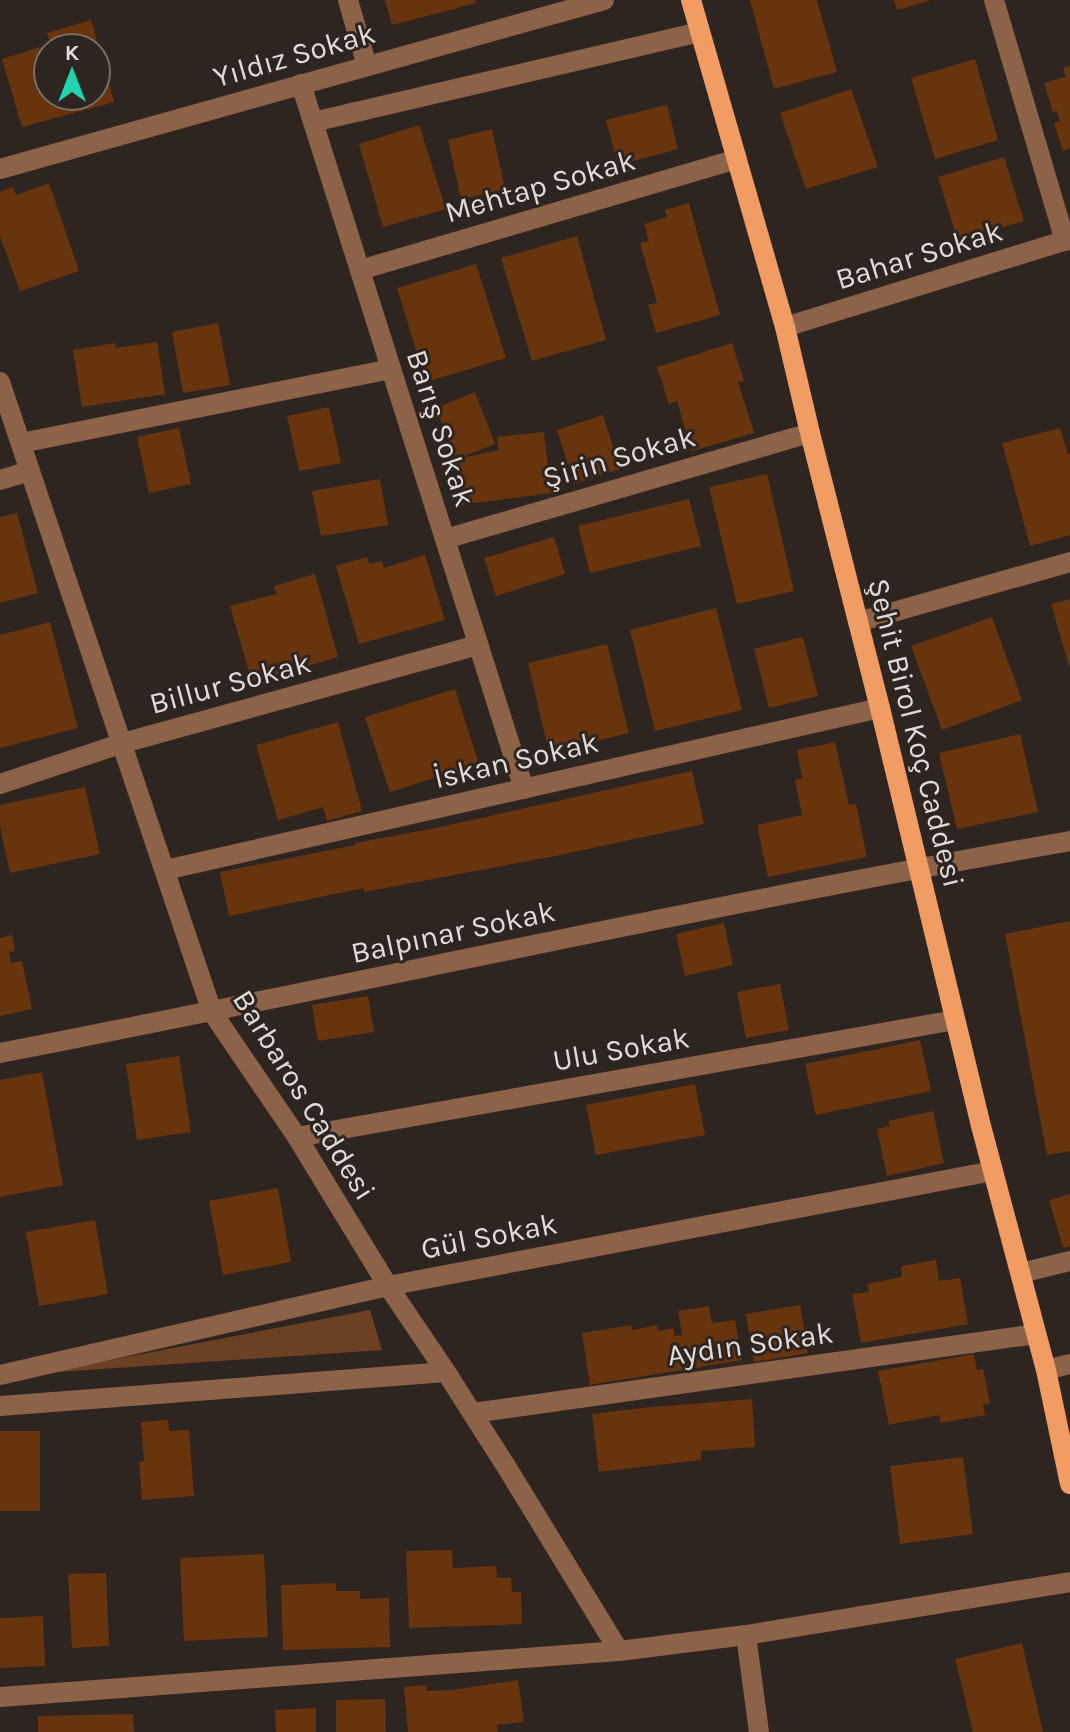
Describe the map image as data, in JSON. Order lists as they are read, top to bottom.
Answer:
{
  "streets": {
    "main road": ["Şehit Birol Koç Caddesi"],
    "street": [
      "Yıldız Sokak",
      "Mehtap Sokak",
      "Bahar Sokak",
      "Barış Sokak",
      "Şirin Sokak",
      "Billur Sokak",
      "İskan Sokak",
      "Balpınar Sokak",
      "Ulu Sokak",
      "Barbaros Caddesi",
      "Gül Sokak",
      "Aydın Sokak"
    ]
  },
  "crossings": [
    ["Yıldız Sokak", "Barış Sokak"],
    ["Mehtap Sokak", "Barış Sokak"],
    ["Mehtap Sokak", "Şehit Birol Koç Caddesi"],
    ["Bahar Sokak", "Şehit Birol Koç Caddesi"],
    ["Barış Sokak", "Şirin Sokak"],
    ["Barış Sokak", "Billur Sokak"],
    ["Barış Sokak", "İskan Sokak"],
    ["Şirin Sokak", "Şehit Birol Koç Caddesi"],
    ["Billur Sokak", "Barbaros Caddesi"],
    ["Şehit Birol Koç Caddesi", "İskan Sokak"],
    ["Şehit Birol Koç Caddesi", "Balpınar Sokak"],
    ["Şehit Birol Koç Caddesi", "Ulu Sokak"],
    ["Şehit Birol Koç Caddesi", "Gül Sokak"],
    ["Şehit Birol Koç Caddesi", "Aydın Sokak"],
    ["İskan Sokak", "Barbaros Caddesi"],
    ["Balpınar Sokak", "Barbaros Caddesi"],
    ["Ulu Sokak", "Barbaros Caddesi"],
    ["Barbaros Caddesi", "Gül Sokak"],
    ["Barbaros Caddesi", "Aydın Sokak"]
  ],
  "north": "top"
}
